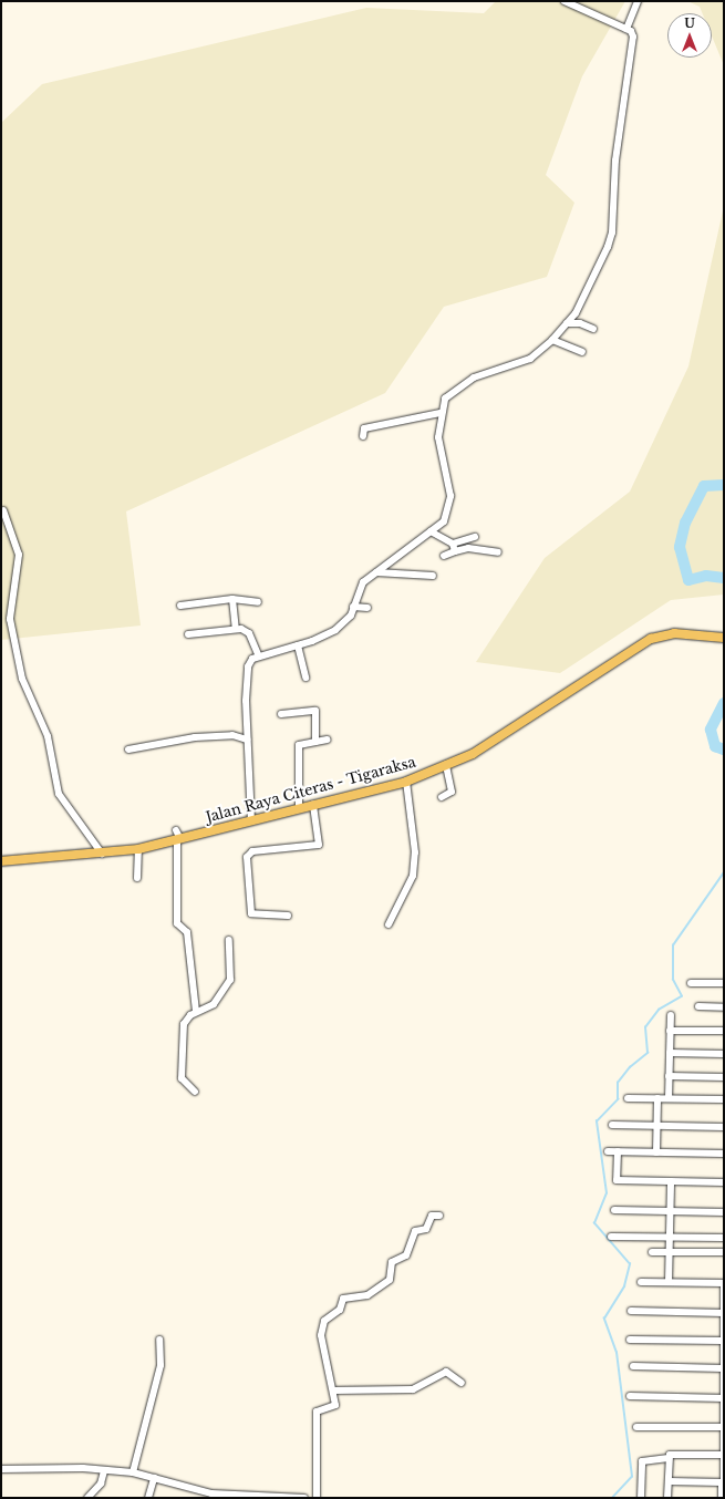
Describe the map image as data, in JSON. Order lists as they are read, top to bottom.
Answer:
{
  "streets": {
    "main road": ["Jalan Raya Citeras - Tigaraksa"]
  },
  "north": "top"
}
